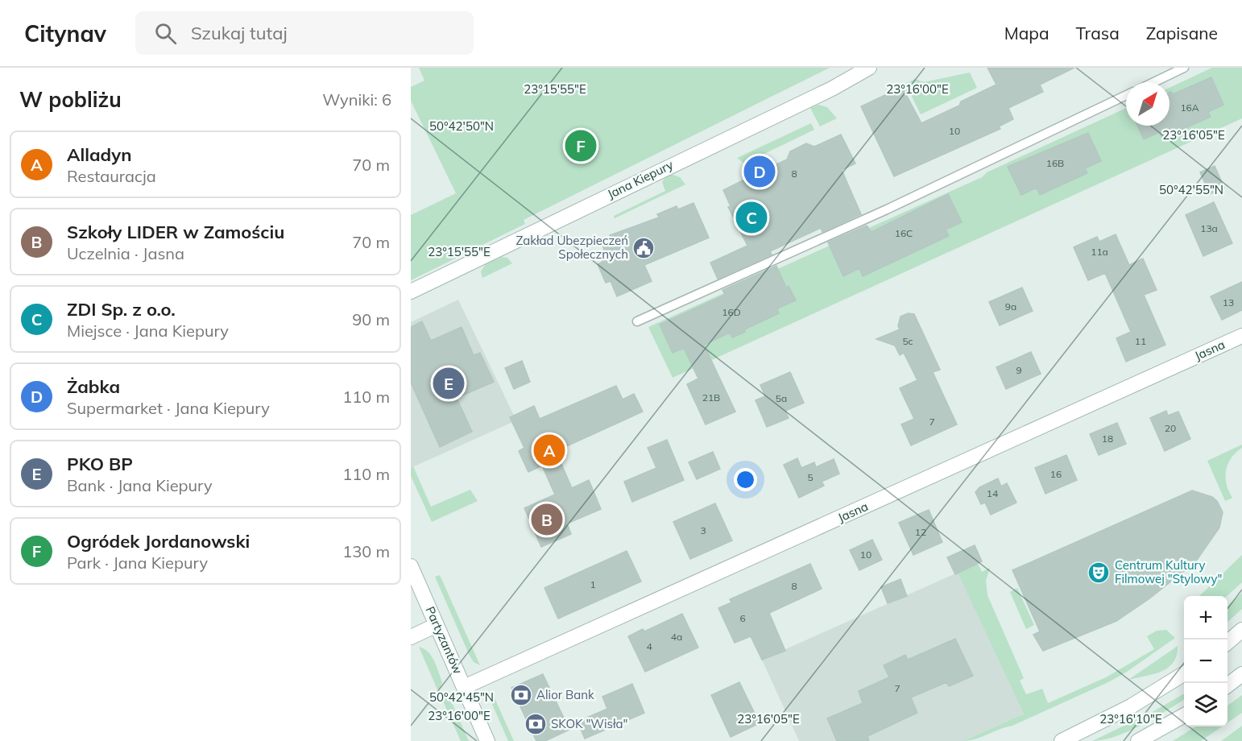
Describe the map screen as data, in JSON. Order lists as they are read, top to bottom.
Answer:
{
  "streets": {
    "street": ["Jana Kiepury", "Jasna", "Partyzantów"]
  },
  "crossings": [
    ["Jasna", "Partyzantów"]
  ],
  "places": {
    "public building": ["Zakład Ubezpieczeń Społecznych"],
    "theatre": ["Centrum Kultury Filmowej \"Stylowy\""],
    "bank": ["Alior Bank", "SKOK \"Wisła\""]
  },
  "house_numbers": [
    "16A",
    "10",
    "16B",
    "8",
    "13a",
    "16C",
    "11a",
    "13",
    "9a",
    "16D",
    "5c",
    "11",
    "9",
    "21B",
    "5a",
    "7",
    "20",
    "18",
    "16",
    "5",
    "14",
    "3",
    "12",
    "10",
    "1",
    "8",
    "6",
    "4a",
    "4",
    "7"
  ],
  "north": "top right",
  "page": {
    "header": "Citynav",
    "search": "Szukaj tutaj",
    "nav": ["Mapa", "Trasa", "Zapisane"],
    "heading": ["W pobliżu", "Wyniki: 6"],
    "pins": [
      "F",
      "D",
      "C",
      "E",
      "A",
      "B"
    ],
    "list": [
      {
        "mark": "A",
        "name": "Alladyn",
        "note": "Restauracja",
        "value": "70 m"
      },
      {
        "mark": "B",
        "name": "Szkoły LIDER w Zamościu",
        "note": "Uczelnia · Jasna",
        "value": "70 m"
      },
      {
        "mark": "C",
        "name": "ZDI Sp. z o.o.",
        "note": "Miejsce · Jana Kiepury",
        "value": "90 m"
      },
      {
        "mark": "D",
        "name": "Żabka",
        "note": "Supermarket · Jana Kiepury",
        "value": "110 m"
      },
      {
        "mark": "E",
        "name": "PKO BP",
        "note": "Bank · Jana Kiepury",
        "value": "110 m"
      },
      {
        "mark": "F",
        "name": "Ogródek Jordanowski",
        "note": "Park · Jana Kiepury",
        "value": "130 m"
      }
    ],
    "map_buttons": ["+", "−"]
  },
  "coordinates": [
    "23°15'55\"E",
    "23°16'00\"E",
    "50°42'50\"N",
    "23°16'05\"E",
    "50°42'55\"N",
    "50°42'45\"N",
    "23°16'10\"E"
  ]
}
